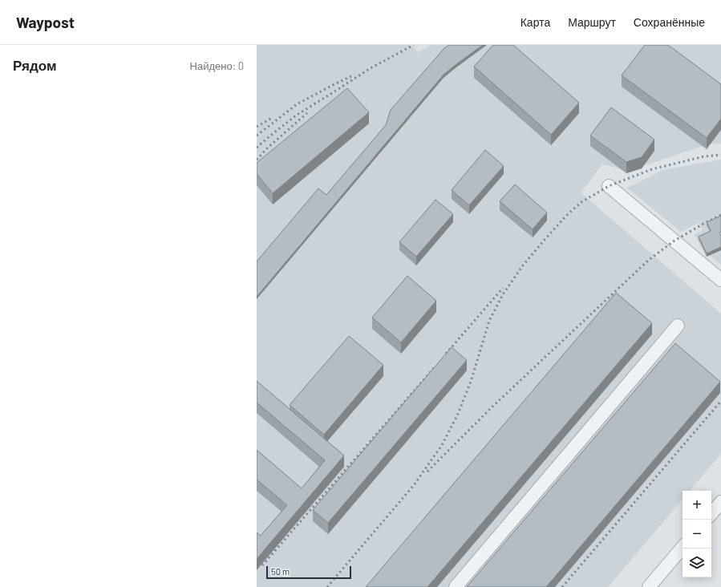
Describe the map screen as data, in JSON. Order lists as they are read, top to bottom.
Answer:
{
  "scale_bar": "50 m",
  "page": {
    "header": "Waypost",
    "nav": ["Карта", "Маршрут", "Сохранённые"],
    "heading": ["Рядом", "Найдено: 0"],
    "map_buttons": ["+", "−"],
    "scale": "50 m"
  }
}
